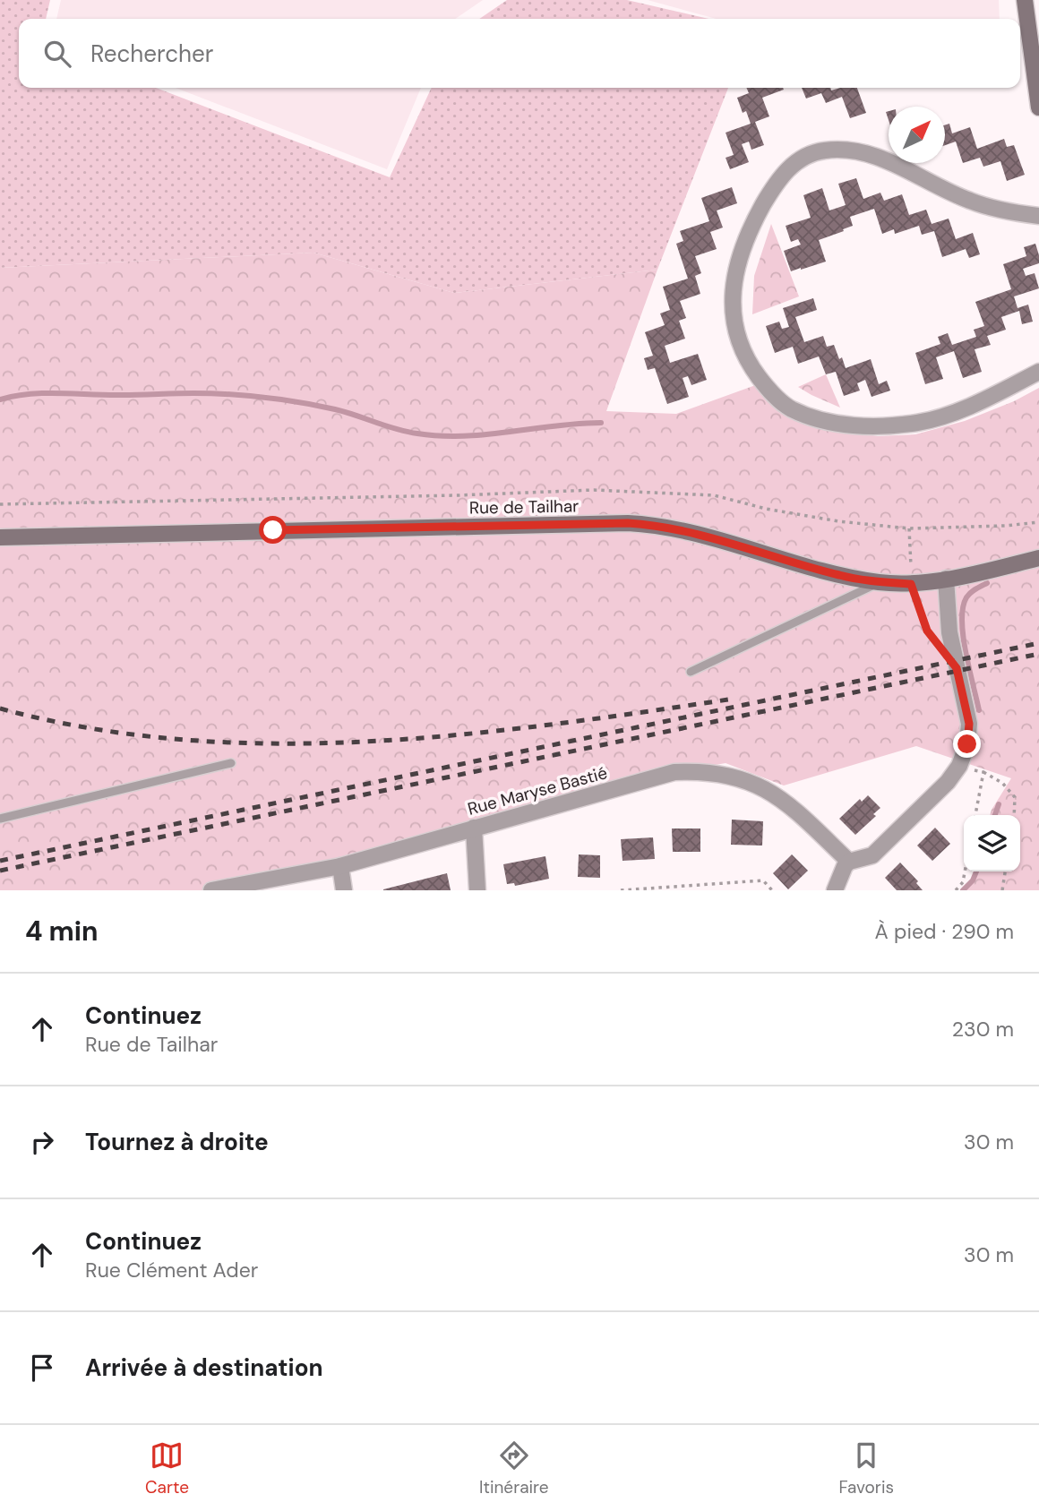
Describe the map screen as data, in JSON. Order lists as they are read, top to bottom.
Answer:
{
  "streets": {
    "street": ["Rue de Tailhar", "Rue Maryse Bastié"]
  },
  "north": "top right",
  "page": {
    "search": "Rechercher",
    "heading": ["4 min", "À pied · 290 m"],
    "list": [
      ["Continuez", "Rue de Tailhar", "230 m"],
      ["Tournez à droite", "30 m"],
      ["Continuez", "Rue Clément Ader", "30 m"],
      "Arrivée à destination"
    ],
    "nav": ["Carte", "Itinéraire", "Favoris"]
  }
}
